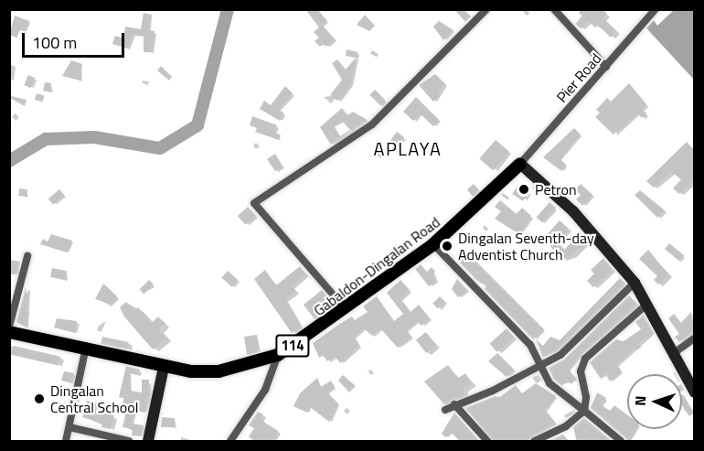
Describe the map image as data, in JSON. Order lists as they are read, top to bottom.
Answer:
{
  "streets": {
    "main road": ["Gabaldon-Dingalan Road", "114"],
    "street": ["Pier Road"]
  },
  "crossings": [
    ["Pier Road", "Gabaldon-Dingalan Road"]
  ],
  "districts": ["APLAYA"],
  "places": ["Petron", "Dingalan Seventh-day Adventist Church", "Dingalan Central School"],
  "scale_bar": "100 m",
  "north": "left"
}
